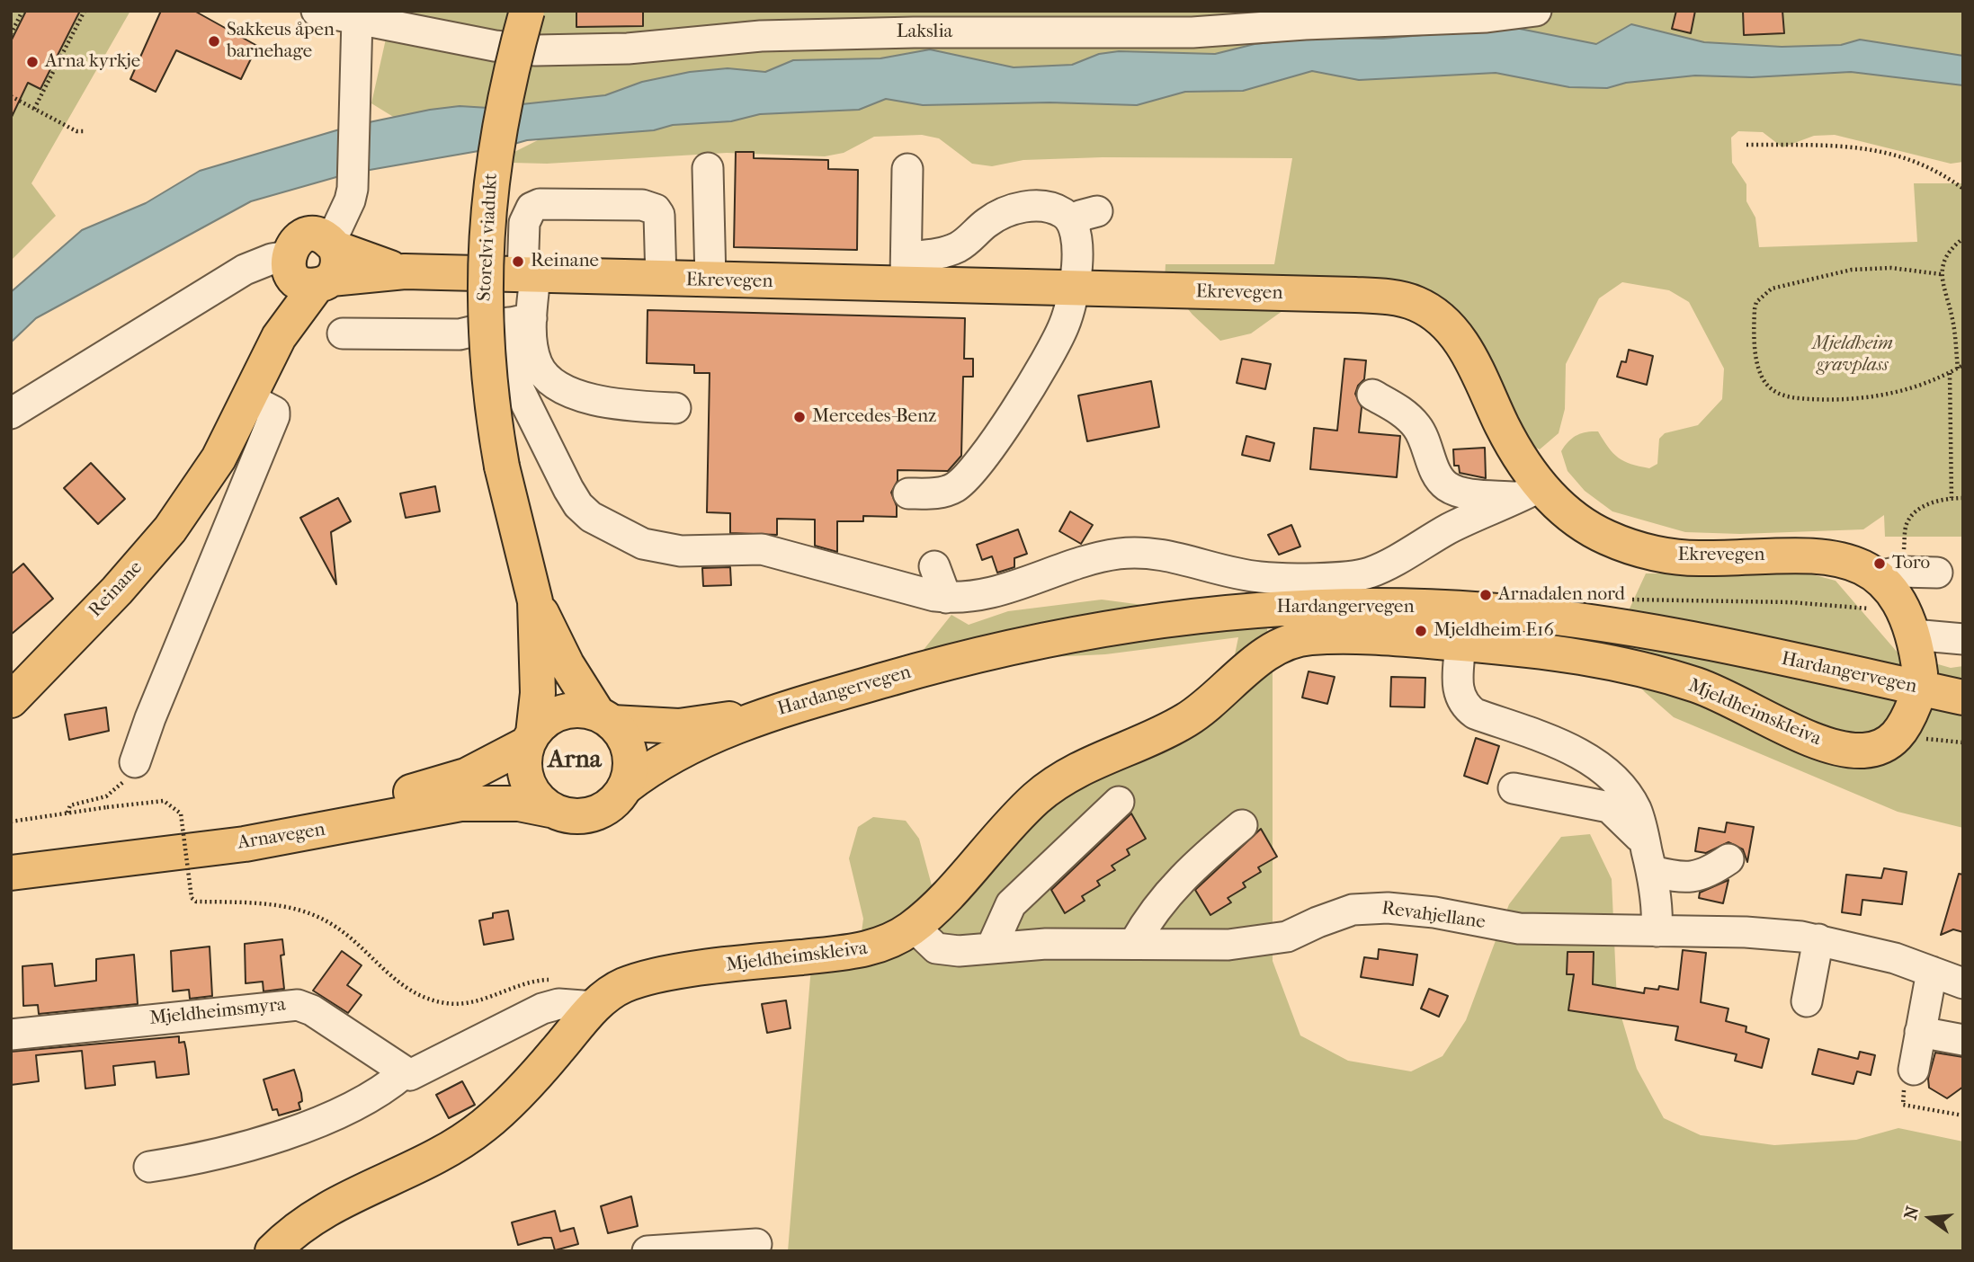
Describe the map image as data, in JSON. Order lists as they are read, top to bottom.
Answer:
{
  "streets": {
    "main road": [
      "Storelvi viadukt",
      "Ekrevegen",
      "Reinane",
      "Hardangervegen",
      "Mjeldheimskleiva",
      "Arnavegen"
    ],
    "street": ["Lakslia", "Revahjellane", "Mjeldheimsmyra"]
  },
  "crossings": [
    ["Ekrevegen", "Reinane"],
    ["Ekrevegen", "Mjeldheimskleiva"],
    ["Hardangervegen", "Arnavegen"],
    ["Mjeldheimskleiva", "Revahjellane"]
  ],
  "districts": ["Arna"],
  "parks": ["Mjeldheim gravplass"],
  "places": [
    "Sakkeus åpen barnehage",
    "Arna kyrkje",
    "Reinane",
    "Mercedes-Benz",
    "Toro",
    "Arnadalen nord",
    "Mjeldheim E16"
  ],
  "north": "left"
}
